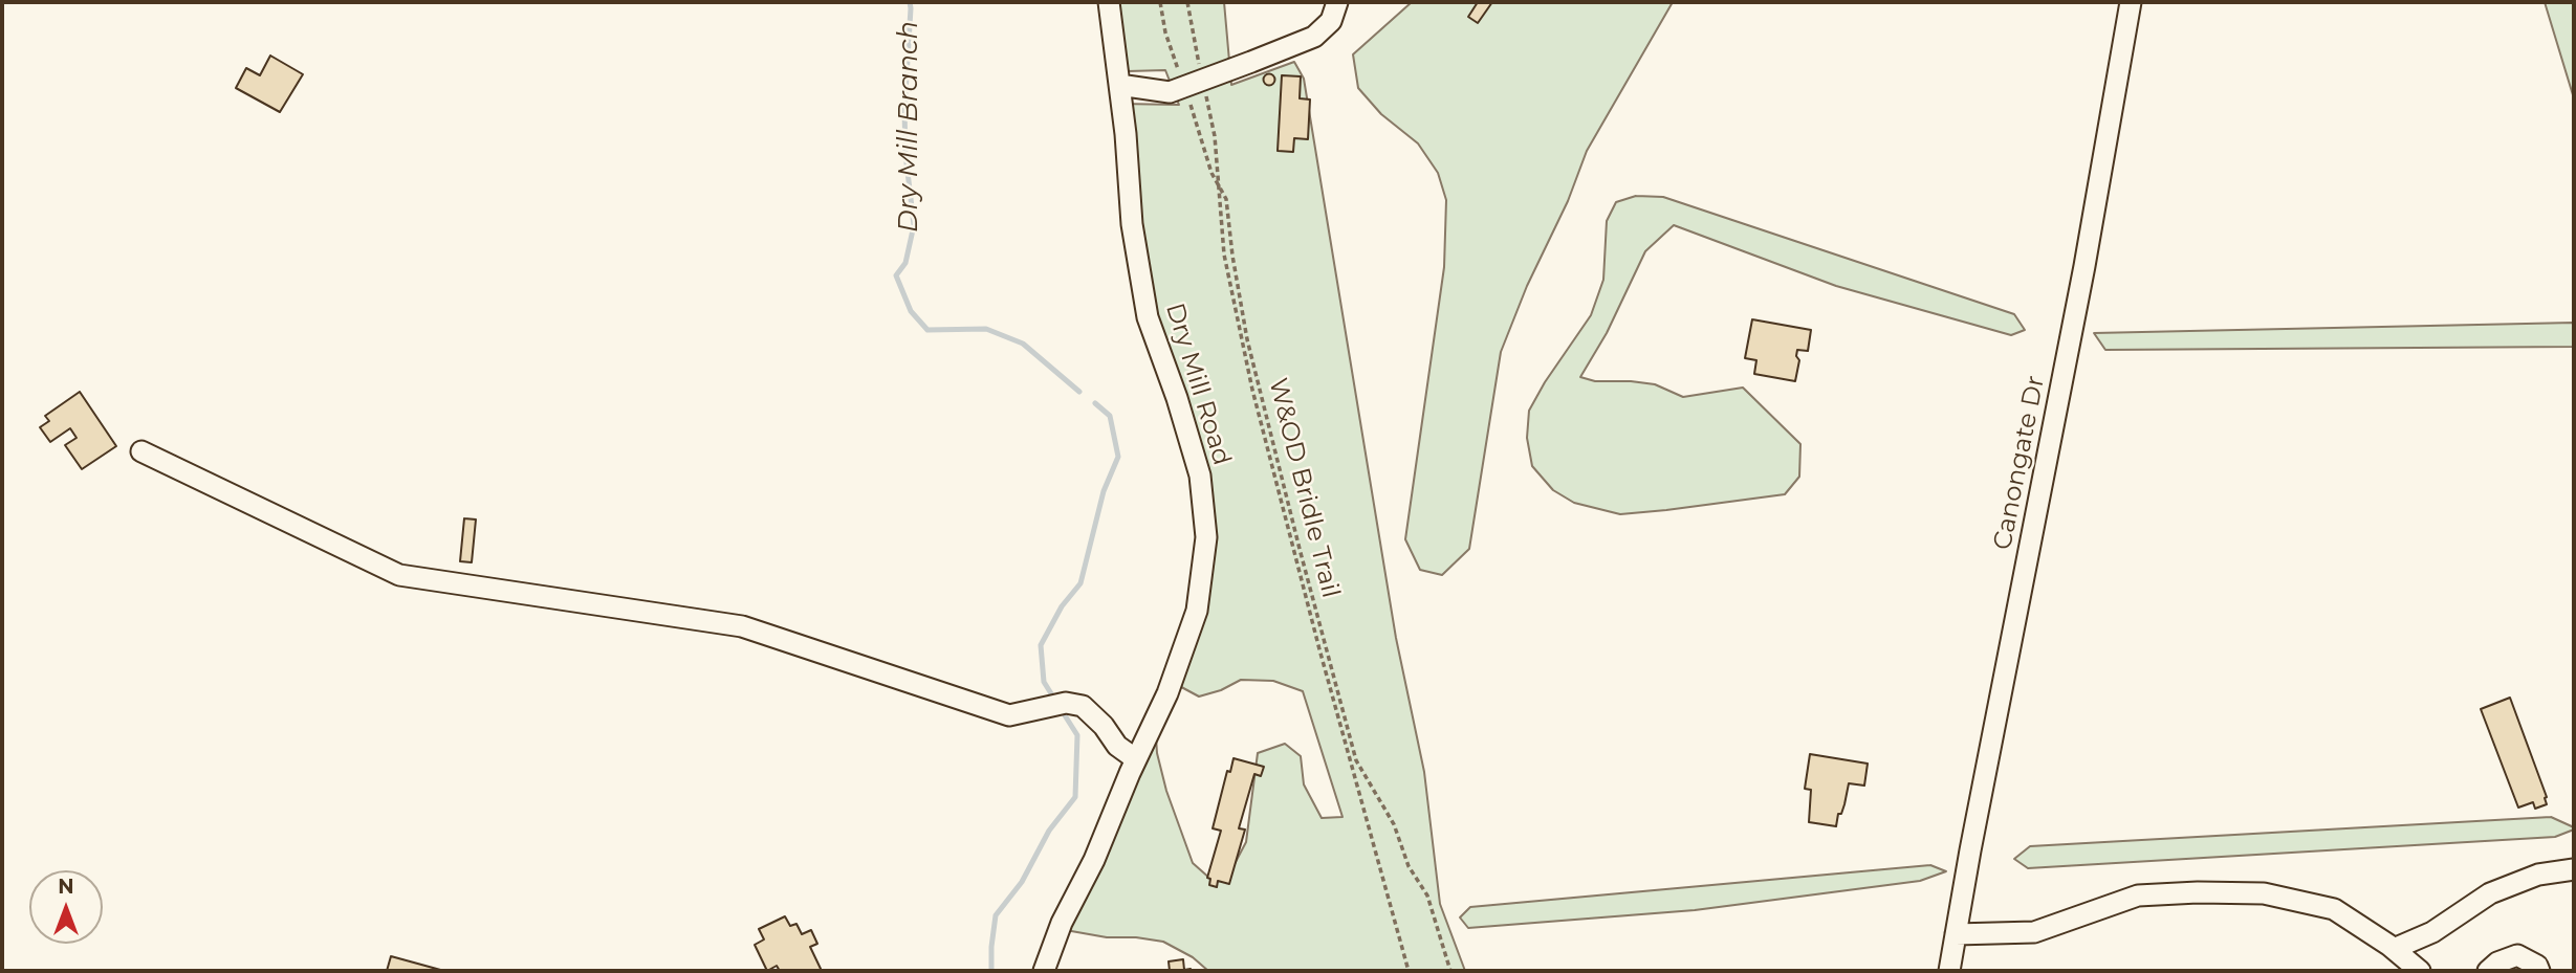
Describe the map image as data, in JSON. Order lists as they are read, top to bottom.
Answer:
{
  "streets": {
    "street": ["Dry Mill Road", "Canongate Dr"],
    "path": ["W&OD Bridle Trail"]
  },
  "water": ["Dry Mill Branch"],
  "north": "top"
}
